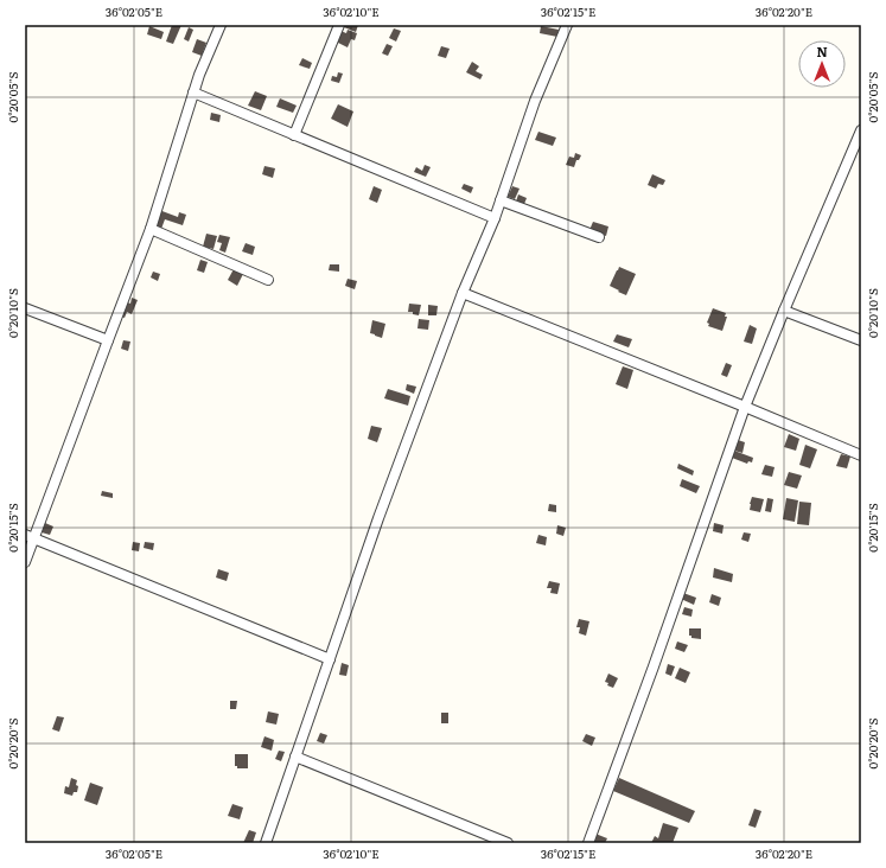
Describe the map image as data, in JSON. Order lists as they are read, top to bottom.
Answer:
{
  "north": "top",
  "coordinates": [
    "36°02'05\"E",
    "36°02'10\"E",
    "36°02'15\"E",
    "36°02'20\"E",
    "0°20'05\"S",
    "0°20'10\"S",
    "0°20'15\"S",
    "0°20'20\"S"
  ]
}
